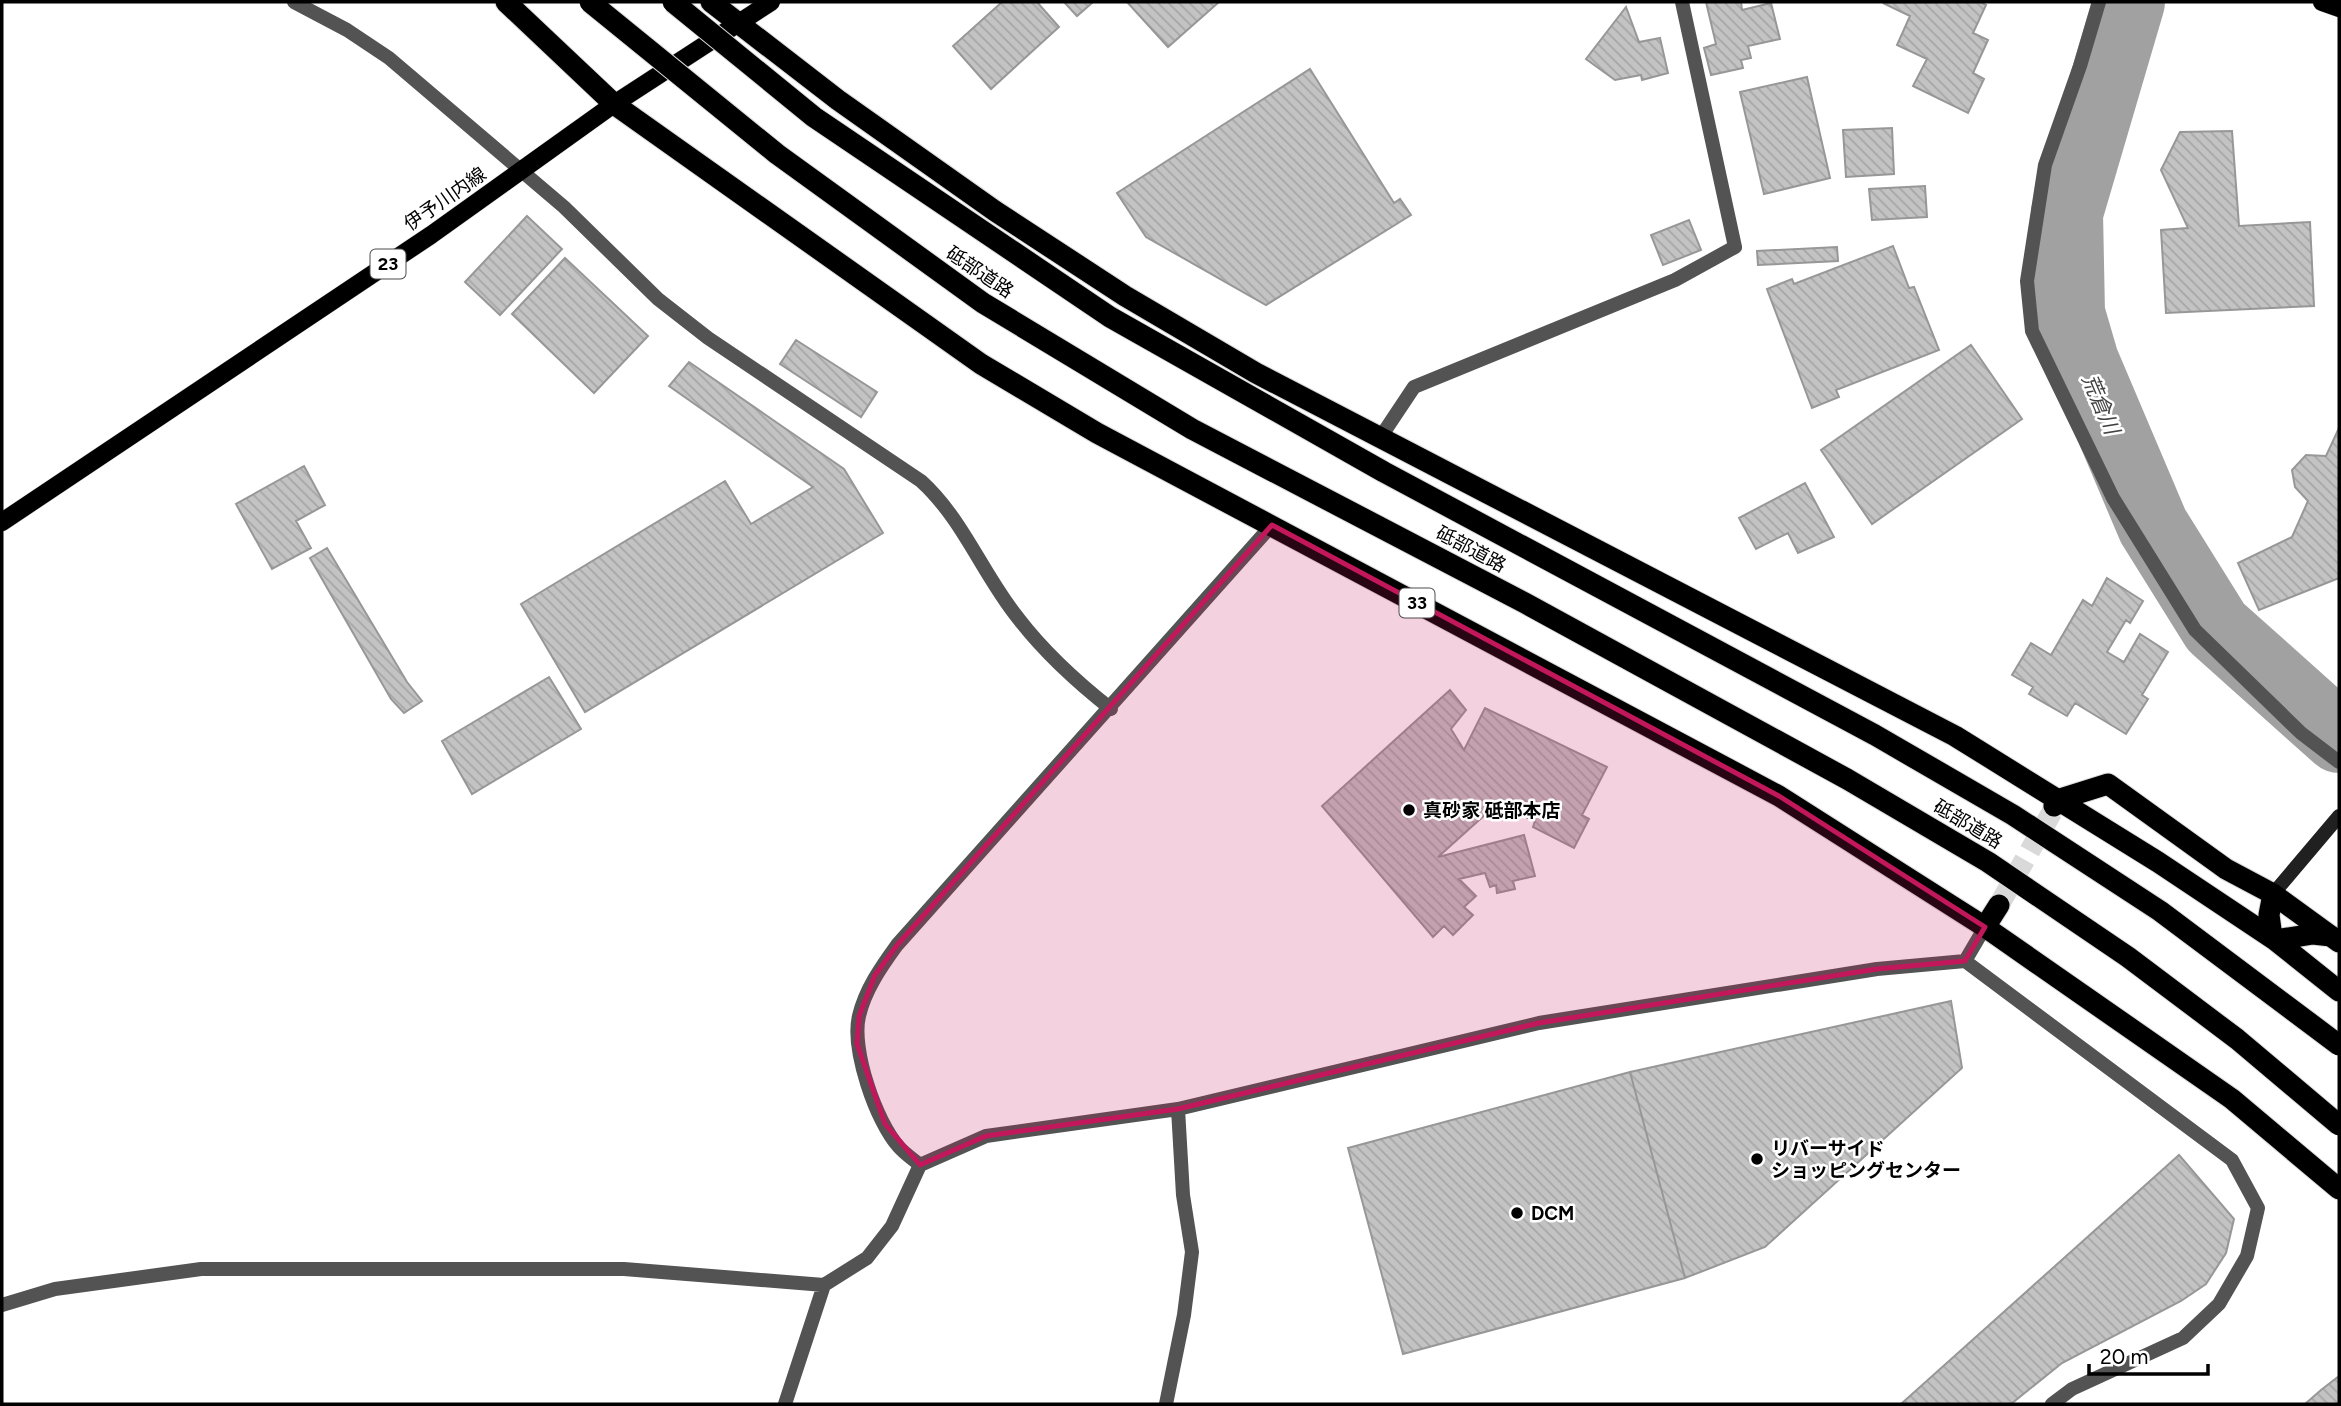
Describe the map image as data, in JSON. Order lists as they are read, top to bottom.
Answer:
{
  "streets": {
    "highway": ["砥部道路", "33"],
    "main road": ["伊予川内線", "23"]
  },
  "crossings": [
    ["伊予川内線", "33"]
  ],
  "water": ["荒倉川"],
  "places": ["真砂家 砥部本店", "リバーサイド ショッピングセンター", "DCM"],
  "scale_bar": "20 m"
}
